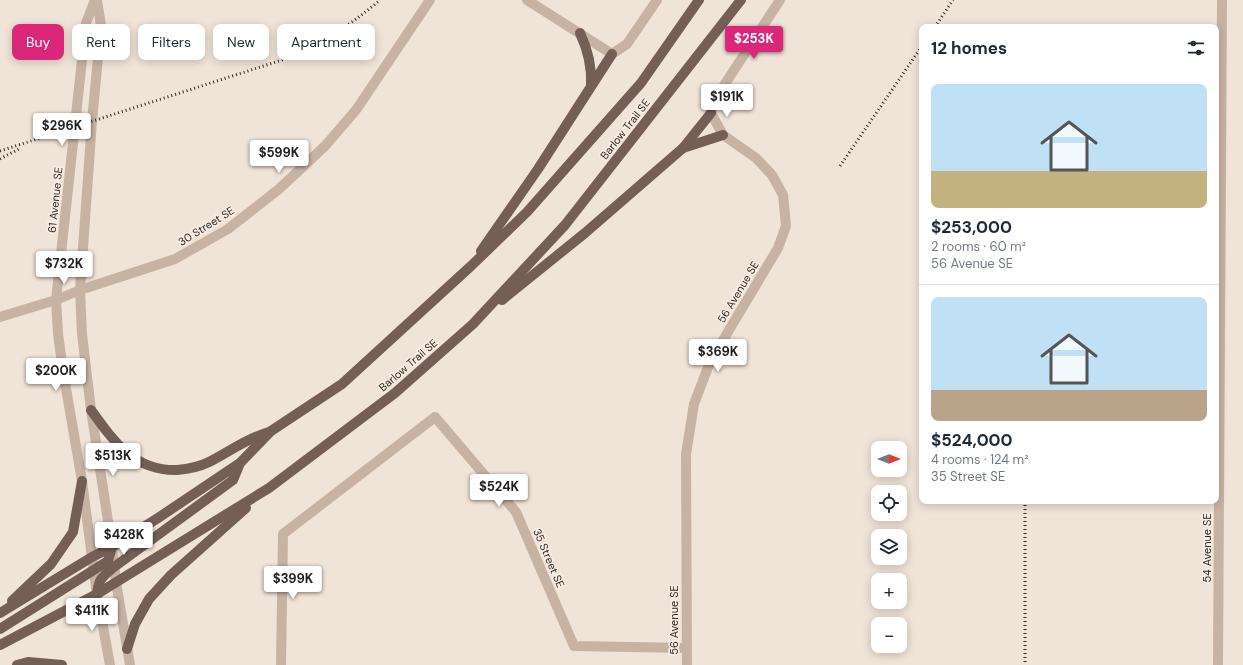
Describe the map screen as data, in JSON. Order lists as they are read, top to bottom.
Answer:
{
  "streets": {
    "main road": ["Barlow Trail SE"],
    "street": [
      "61 Avenue SE",
      "30 Street SE",
      "56 Avenue SE",
      "54 Avenue SE",
      "35 Street SE"
    ]
  },
  "crossings": [
    ["Barlow Trail SE", "61 Avenue SE"],
    ["61 Avenue SE", "30 Street SE"],
    ["56 Avenue SE", "35 Street SE"]
  ],
  "north": "right",
  "page": {
    "chip": [
      "Buy",
      "Rent",
      "Filters",
      "New",
      "Apartment"
    ],
    "heading": "12 homes",
    "price": [
      "$253K",
      "$191K",
      "$296K",
      "$599K",
      "$732K",
      "$369K",
      "$200K",
      "$513K",
      "$524K",
      "$428K",
      "$399K",
      "$411K"
    ],
    "list": [
      {
        "name": "$253,000",
        "note": "2 rooms · 60 m² · 56 Avenue SE"
      },
      {
        "name": "$524,000",
        "note": "4 rooms · 124 m² · 35 Street SE"
      }
    ],
    "map_buttons": ["+", "−"]
  }
}
